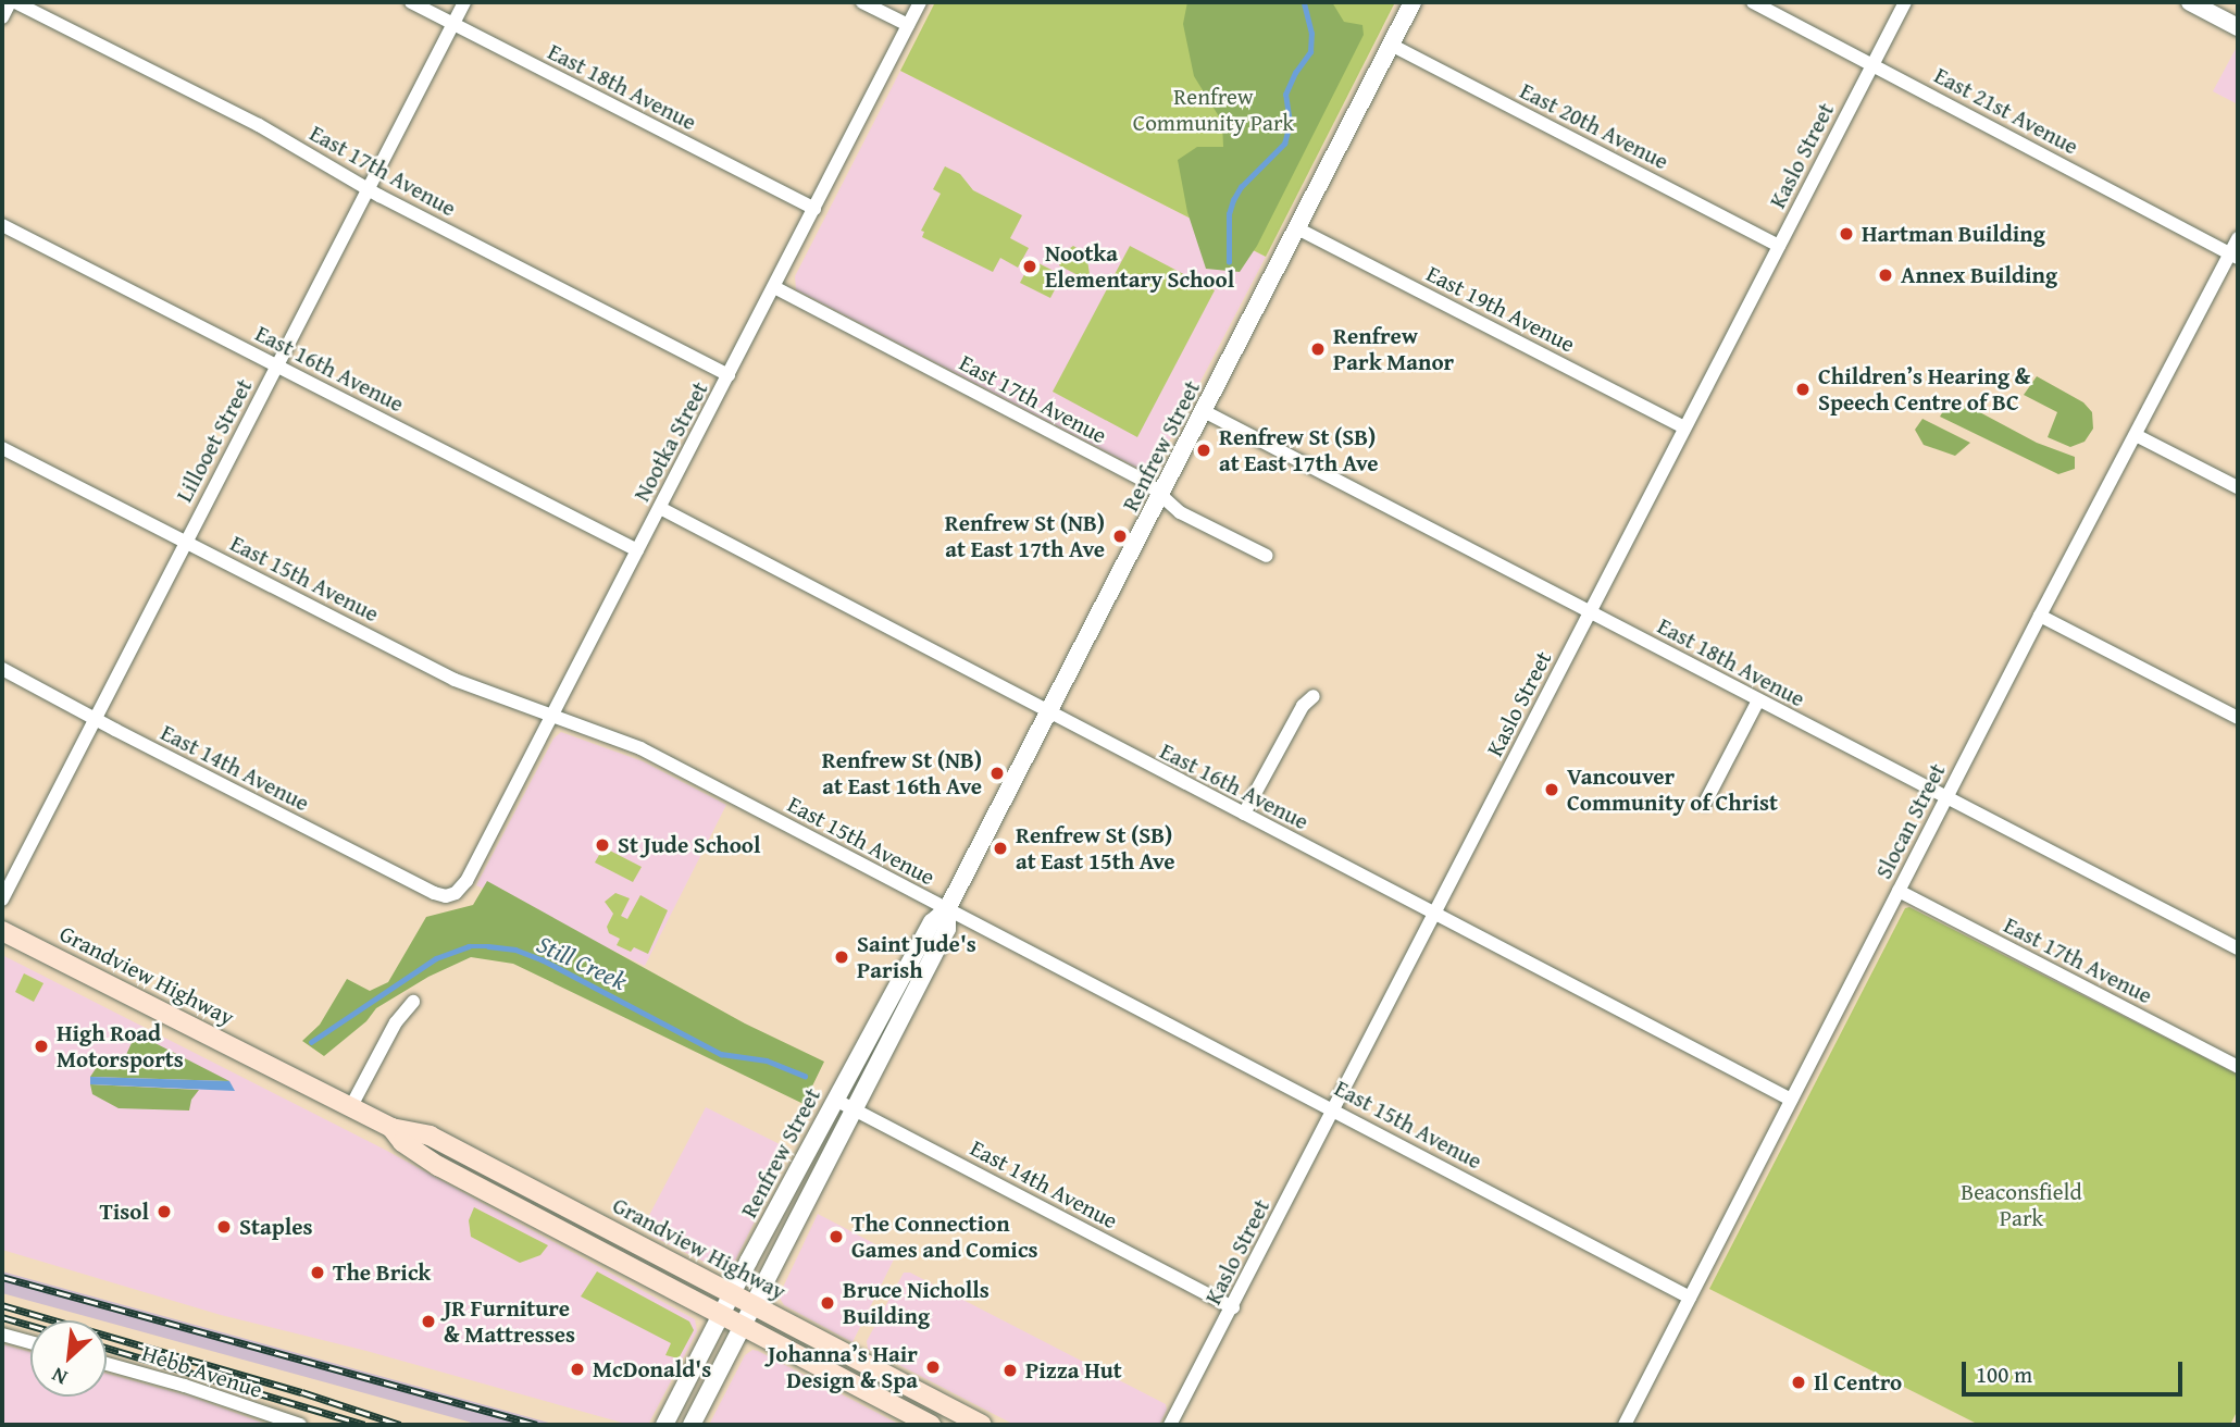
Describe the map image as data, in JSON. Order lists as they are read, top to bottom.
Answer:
{
  "streets": {
    "main road": ["Grandview Highway"],
    "street": [
      "East 18th Avenue",
      "East 21st Avenue",
      "East 20th Avenue",
      "Kaslo Street",
      "East 17th Avenue",
      "East 19th Avenue",
      "East 16th Avenue",
      "Lillooet Street",
      "Nootka Street",
      "Renfrew Street",
      "East 15th Avenue",
      "East 14th Avenue",
      "Slocan Street",
      "Hebb Avenue"
    ]
  },
  "crossings": [
    ["East 18th Avenue", "Kaslo Street"],
    ["East 18th Avenue", "Lillooet Street"],
    ["East 18th Avenue", "Nootka Street"],
    ["East 18th Avenue", "Renfrew Street"],
    ["East 18th Avenue", "Slocan Street"],
    ["East 21st Avenue", "Kaslo Street"],
    ["East 21st Avenue", "Slocan Street"],
    ["East 20th Avenue", "Kaslo Street"],
    ["East 20th Avenue", "Renfrew Street"],
    ["Kaslo Street", "East 19th Avenue"],
    ["Kaslo Street", "East 16th Avenue"],
    ["Kaslo Street", "East 15th Avenue"],
    ["Kaslo Street", "East 14th Avenue"],
    ["East 17th Avenue", "Lillooet Street"],
    ["East 17th Avenue", "Nootka Street"],
    ["East 17th Avenue", "Renfrew Street"],
    ["East 17th Avenue", "Slocan Street"],
    ["East 19th Avenue", "Renfrew Street"],
    ["East 16th Avenue", "Lillooet Street"],
    ["East 16th Avenue", "Nootka Street"],
    ["East 16th Avenue", "Renfrew Street"],
    ["East 16th Avenue", "Slocan Street"],
    ["Lillooet Street", "East 15th Avenue"],
    ["Lillooet Street", "East 14th Avenue"],
    ["Nootka Street", "East 15th Avenue"],
    ["Nootka Street", "East 14th Avenue"],
    ["Renfrew Street", "East 15th Avenue"],
    ["Renfrew Street", "East 14th Avenue"],
    ["Renfrew Street", "Grandview Highway"],
    ["East 15th Avenue", "Slocan Street"]
  ],
  "water": ["Still Creek"],
  "parks": ["Renfrew Community Park", "Beaconsfield Park"],
  "places": [
    "Hartman Building",
    "Nootka Elementary School",
    "Annex Building",
    "Renfrew Park Manor",
    "Children’s Hearing & Speech Centre of BC",
    "Renfrew St (SB) at East 17th Ave",
    "Renfrew St (NB) at East 17th Ave",
    "Renfrew St (NB) at East 16th Ave",
    "Vancouver Community of Christ",
    "St Jude School",
    "Renfrew St (SB) at East 15th Ave",
    "Saint Jude's Parish",
    "High Road Motorsports",
    "Tisol",
    "Staples",
    "The Connection Games and Comics",
    "The Brick",
    "Bruce Nicholls Building",
    "JR Furniture & Mattresses",
    "Johanna’s Hair Design & Spa",
    "McDonald's",
    "Pizza Hut",
    "Il Centro"
  ],
  "scale_bar": "100 m",
  "north": "bottom left"
}
